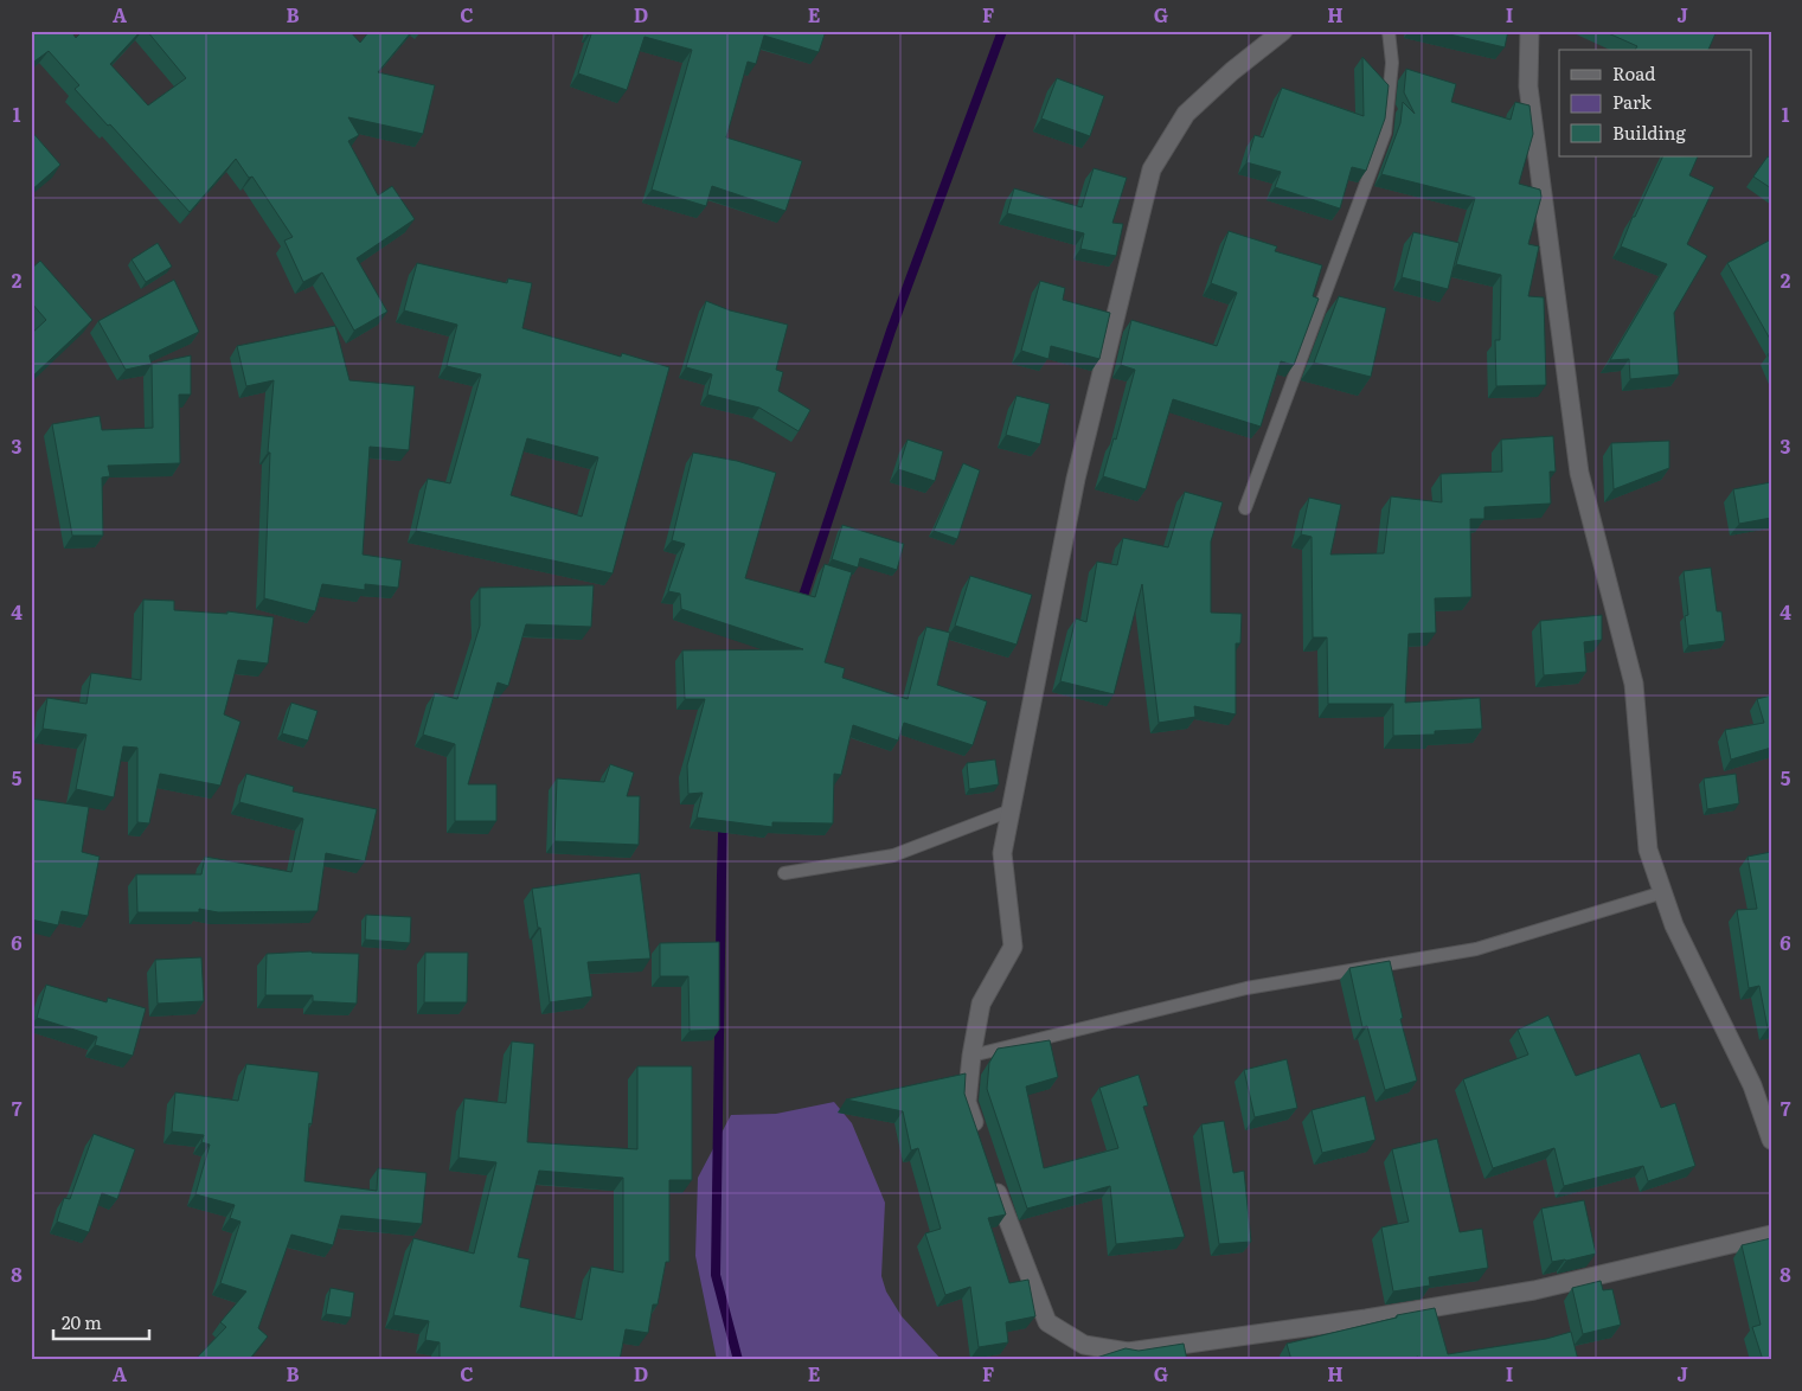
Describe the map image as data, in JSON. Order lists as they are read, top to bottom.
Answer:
{
  "legend": ["Road", "Park", "Building"],
  "scale_bar": "20 m",
  "grid": {
    "columns": [
      "A",
      "B",
      "C",
      "D",
      "E",
      "F",
      "G",
      "H",
      "I",
      "J"
    ],
    "rows": [
      "1",
      "2",
      "3",
      "4",
      "5",
      "6",
      "7",
      "8"
    ]
  }
}
